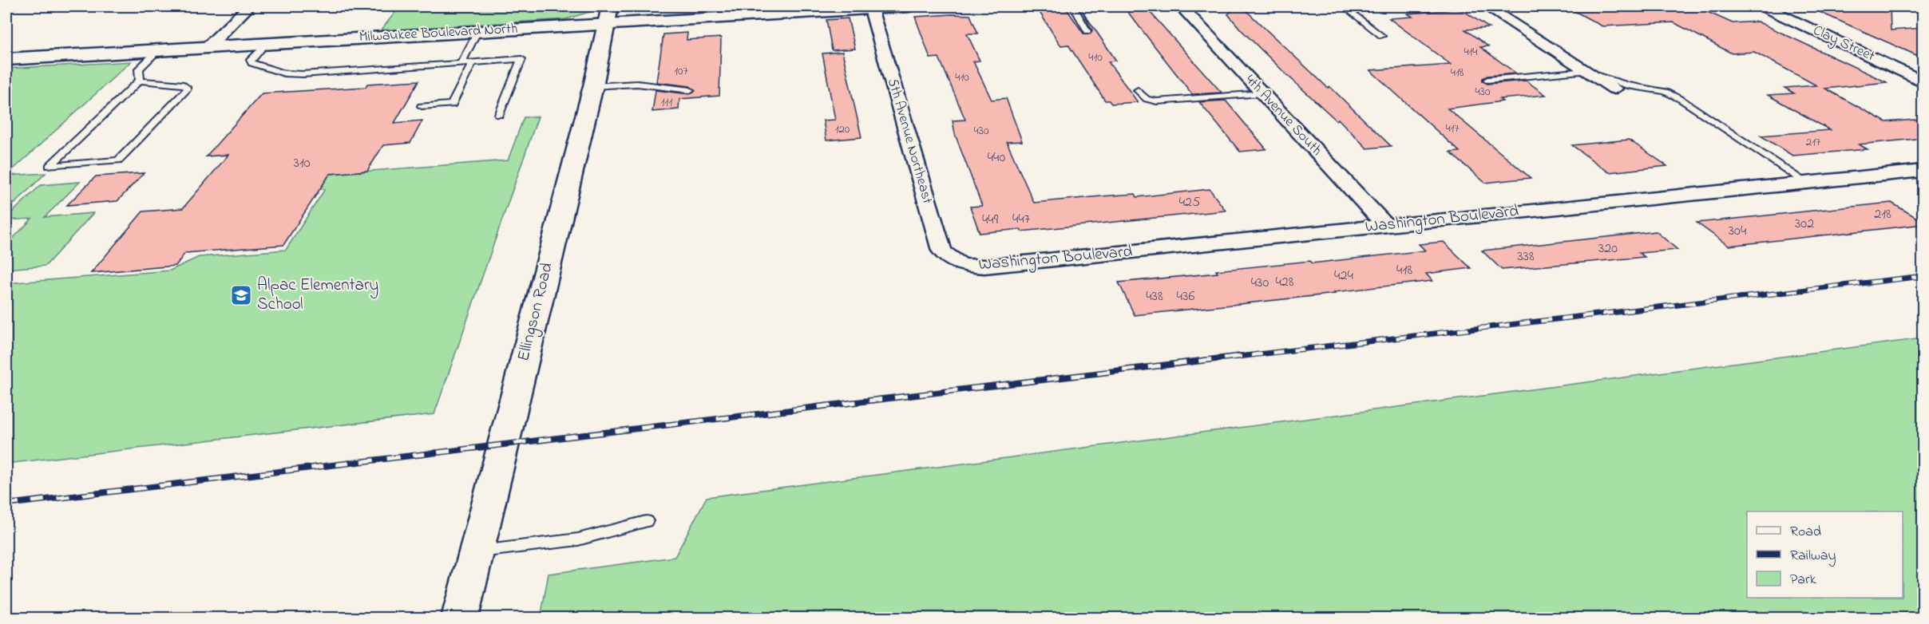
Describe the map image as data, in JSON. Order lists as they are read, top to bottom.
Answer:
{
  "streets": {
    "street": [
      "Milwaukee Boulevard North",
      "Clay Street",
      "4th Avenue South",
      "5th Avenue Northeast",
      "Washington Boulevard",
      "Ellingson Road"
    ]
  },
  "crossings": [
    ["Milwaukee Boulevard North", "5th Avenue Northeast"],
    ["Milwaukee Boulevard North", "Ellingson Road"],
    ["4th Avenue South", "Washington Boulevard"],
    ["5th Avenue Northeast", "Washington Boulevard"]
  ],
  "places": {
    "school or university": ["Alpac Elementary School"]
  },
  "house_numbers": [
    "414",
    "410",
    "107",
    "418",
    "410",
    "430",
    "111",
    "417",
    "120",
    "430",
    "217",
    "440",
    "310",
    "425",
    "218",
    "447",
    "449",
    "302",
    "304",
    "320",
    "338",
    "418",
    "424",
    "428",
    "430",
    "438",
    "436"
  ],
  "legend": ["Road", "Railway", "Park"]
}
